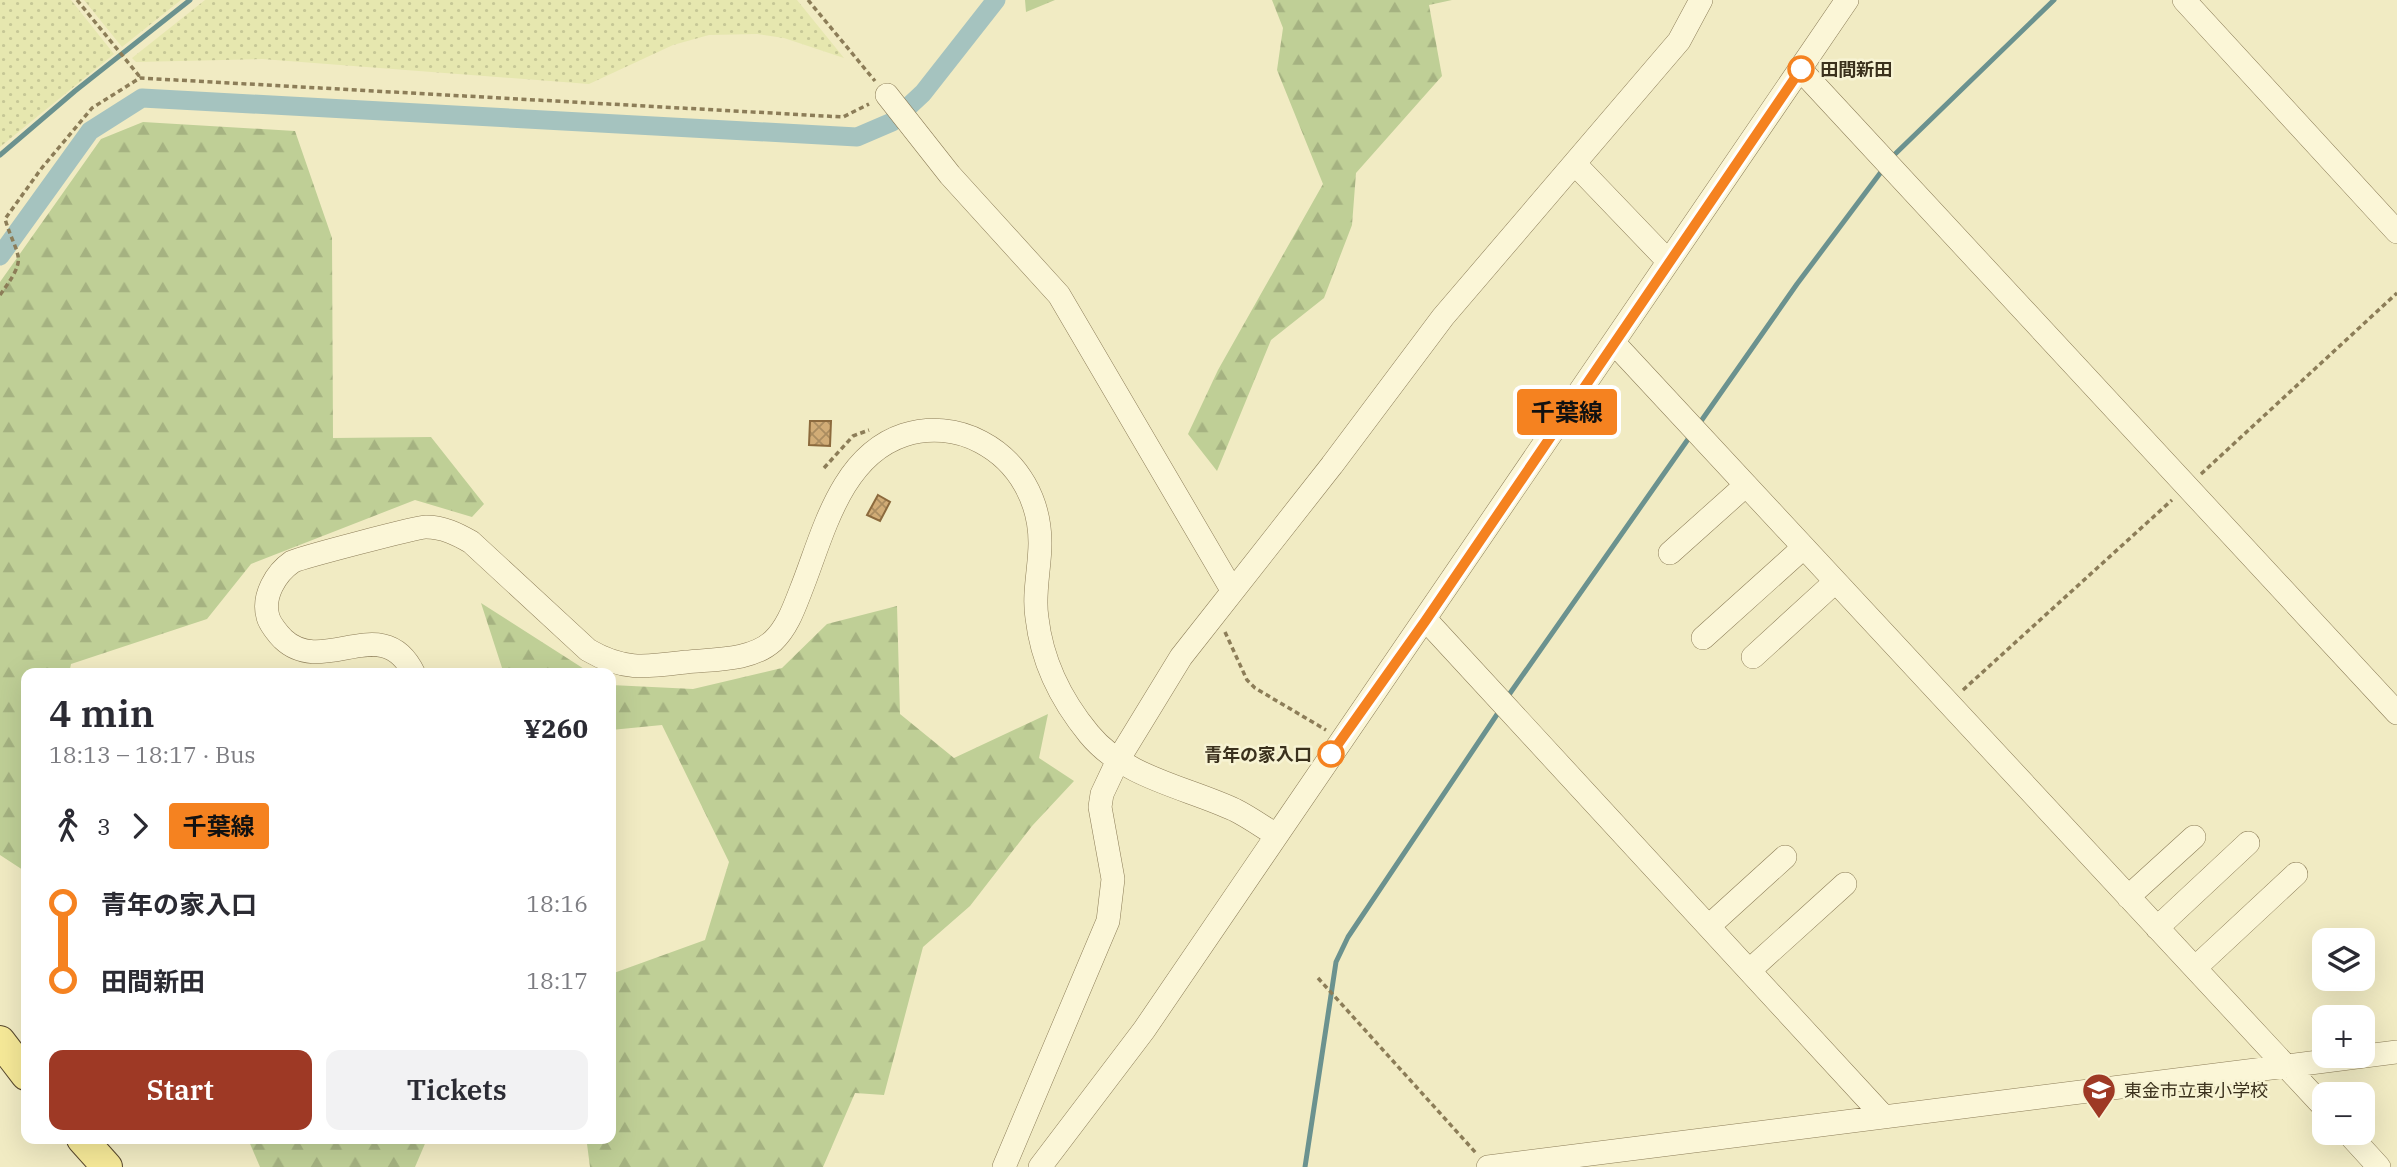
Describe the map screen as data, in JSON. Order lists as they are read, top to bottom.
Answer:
{
  "places": {
    "other": ["田間新田", "青年の家入口"],
    "school or university": ["東金市立東小学校"]
  },
  "lines": ["bus line 千葉線"],
  "page": {
    "on_map": "千葉線",
    "heading": ["4 min", "18:13 – 18:17 · Bus", "¥260"],
    "legs": ["3", "千葉線"],
    "list": [
      {
        "name": "青年の家入口",
        "value": "18:16"
      },
      {
        "name": "田間新田",
        "value": "18:17"
      }
    ],
    "map_buttons": ["+", "−"],
    "buttons": ["Start", "Tickets"]
  }
}
